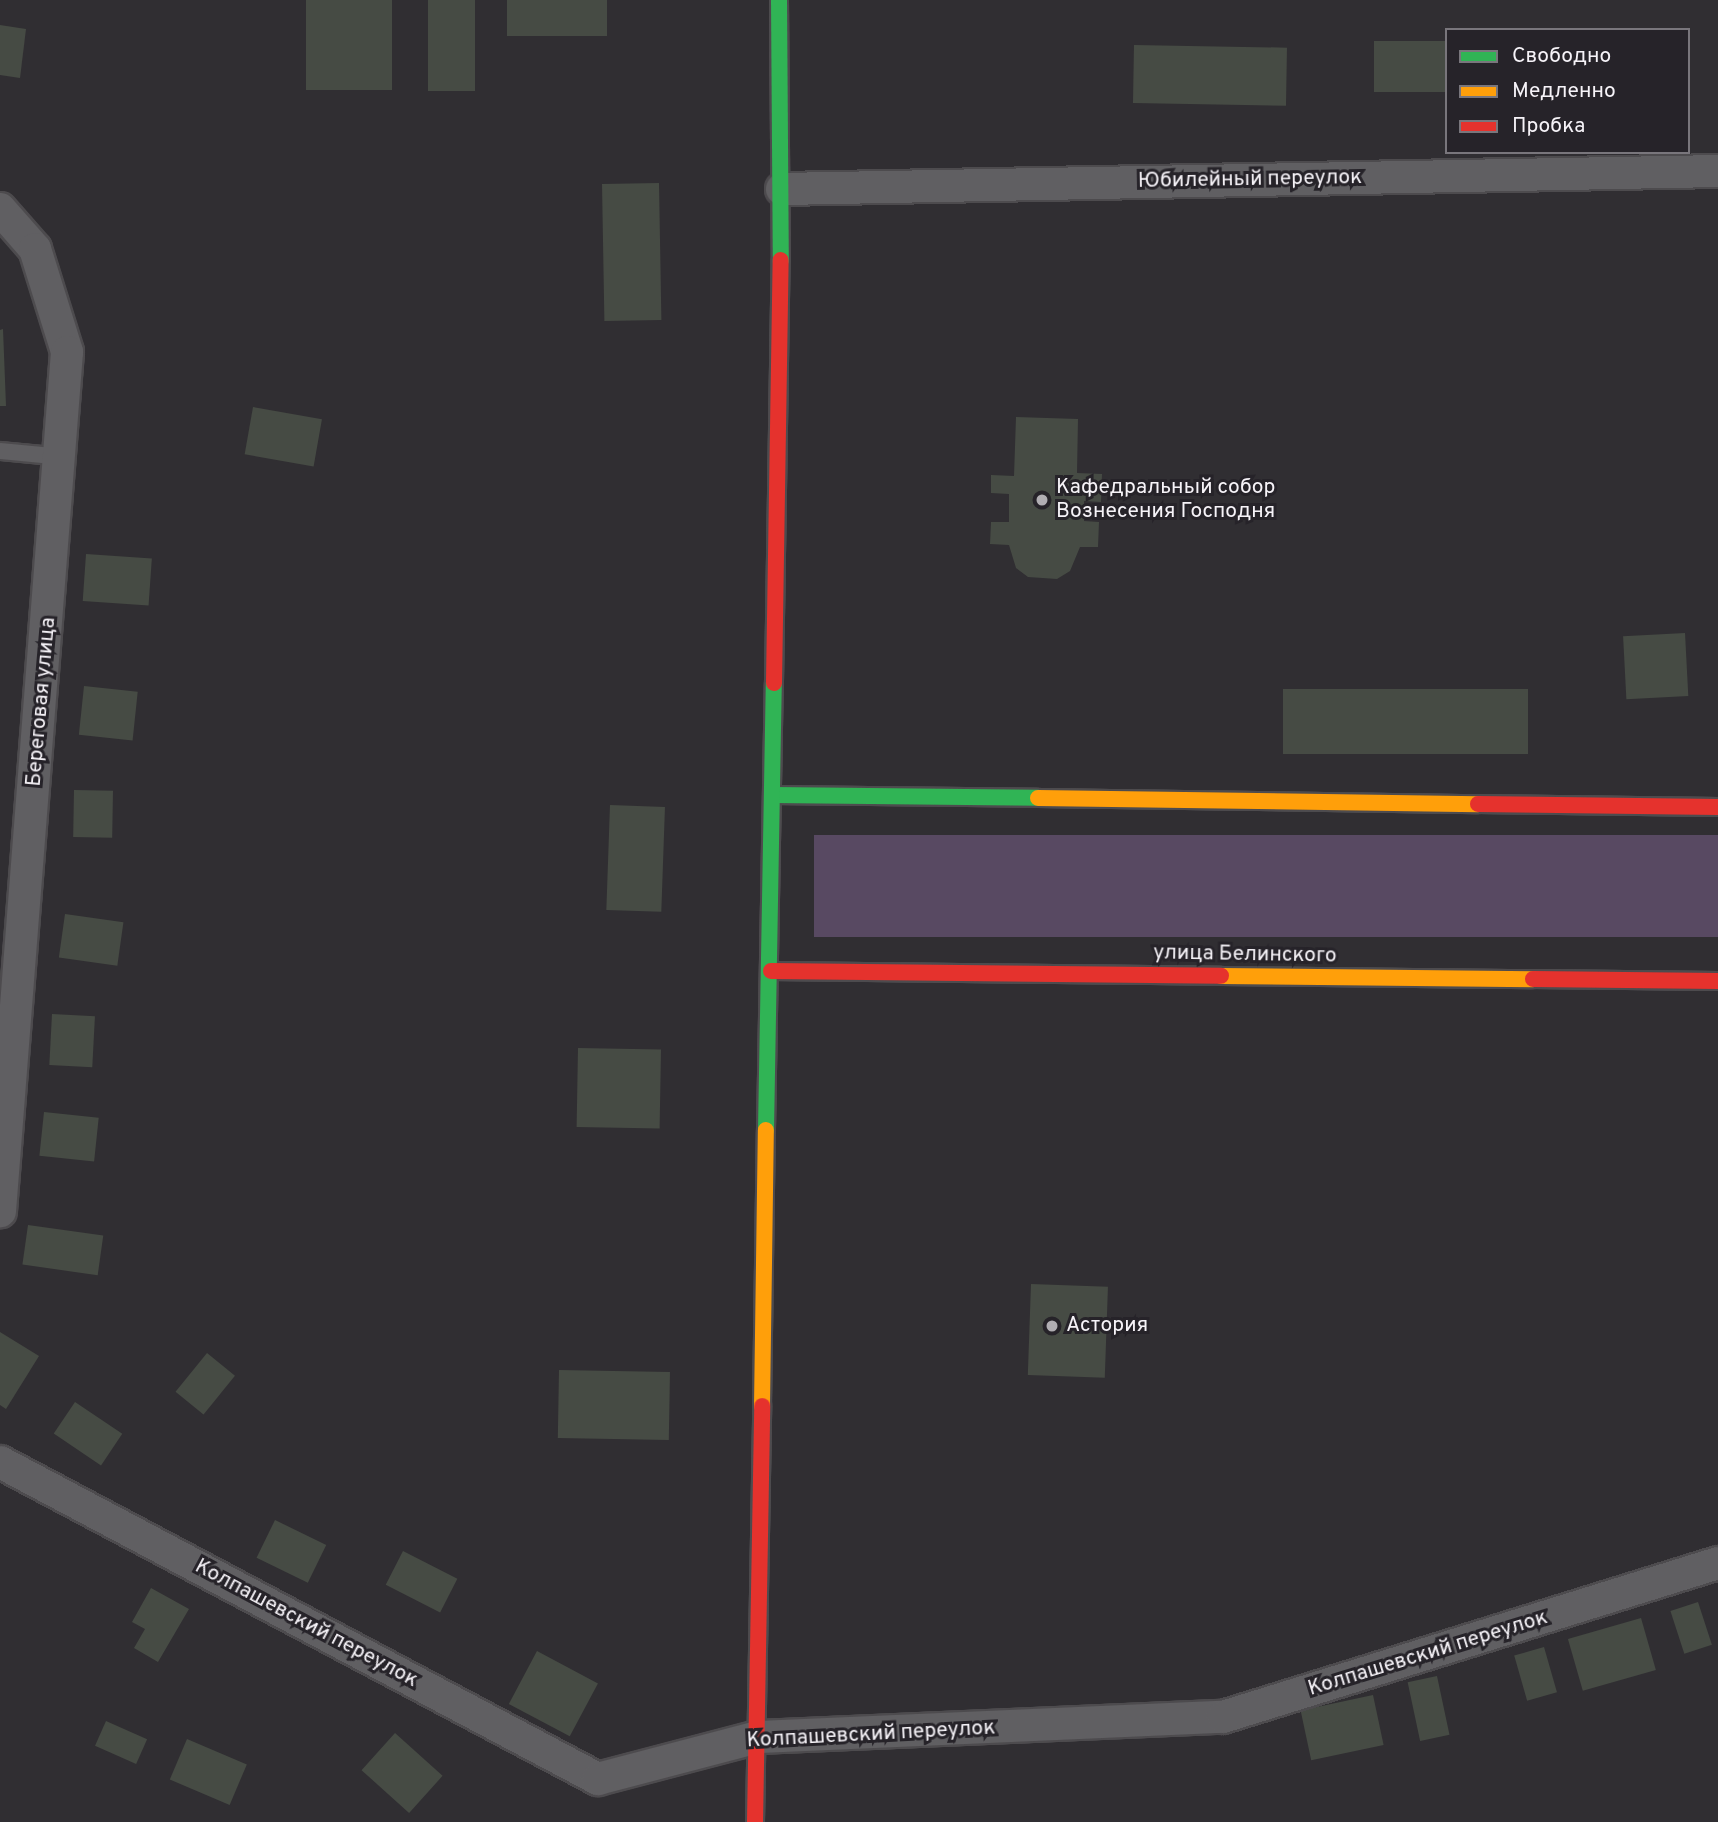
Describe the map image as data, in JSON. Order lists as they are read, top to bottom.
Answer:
{
  "streets": {
    "street": [
      "Юбилейный переулок",
      "Береговая улица",
      "улица Белинского",
      "Колпашевский переулок"
    ]
  },
  "places": ["Кафедральный собор Вознесения Господня", "Астория"],
  "legend": ["Свободно", "Медленно", "Пробка"]
}
